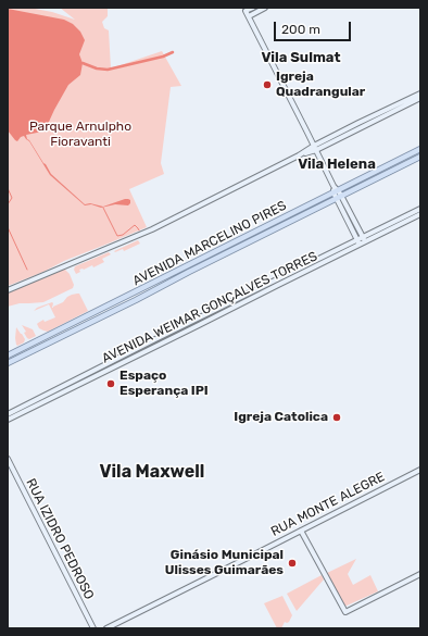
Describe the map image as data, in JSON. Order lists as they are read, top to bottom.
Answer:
{
  "streets": {
    "main road": [
      "AVENIDA MARCELINO PIRES",
      "AVENIDA WEIMAR GONÇALVES TORRES",
      "RUA MONTE ALEGRE",
      "RUA IZIDRO PEDROSO"
    ]
  },
  "districts": ["Vila Sulmat", "Vila Helena", "Vila Maxwell"],
  "parks": ["Parque Arnulpho Fioravanti"],
  "places": [
    "Igreja Quadrangular",
    "Espaço Esperança IPI",
    "Igreja Catolica",
    "Ginásio Municipal Ulisses Guimarães"
  ],
  "scale_bar": "200 m"
}
